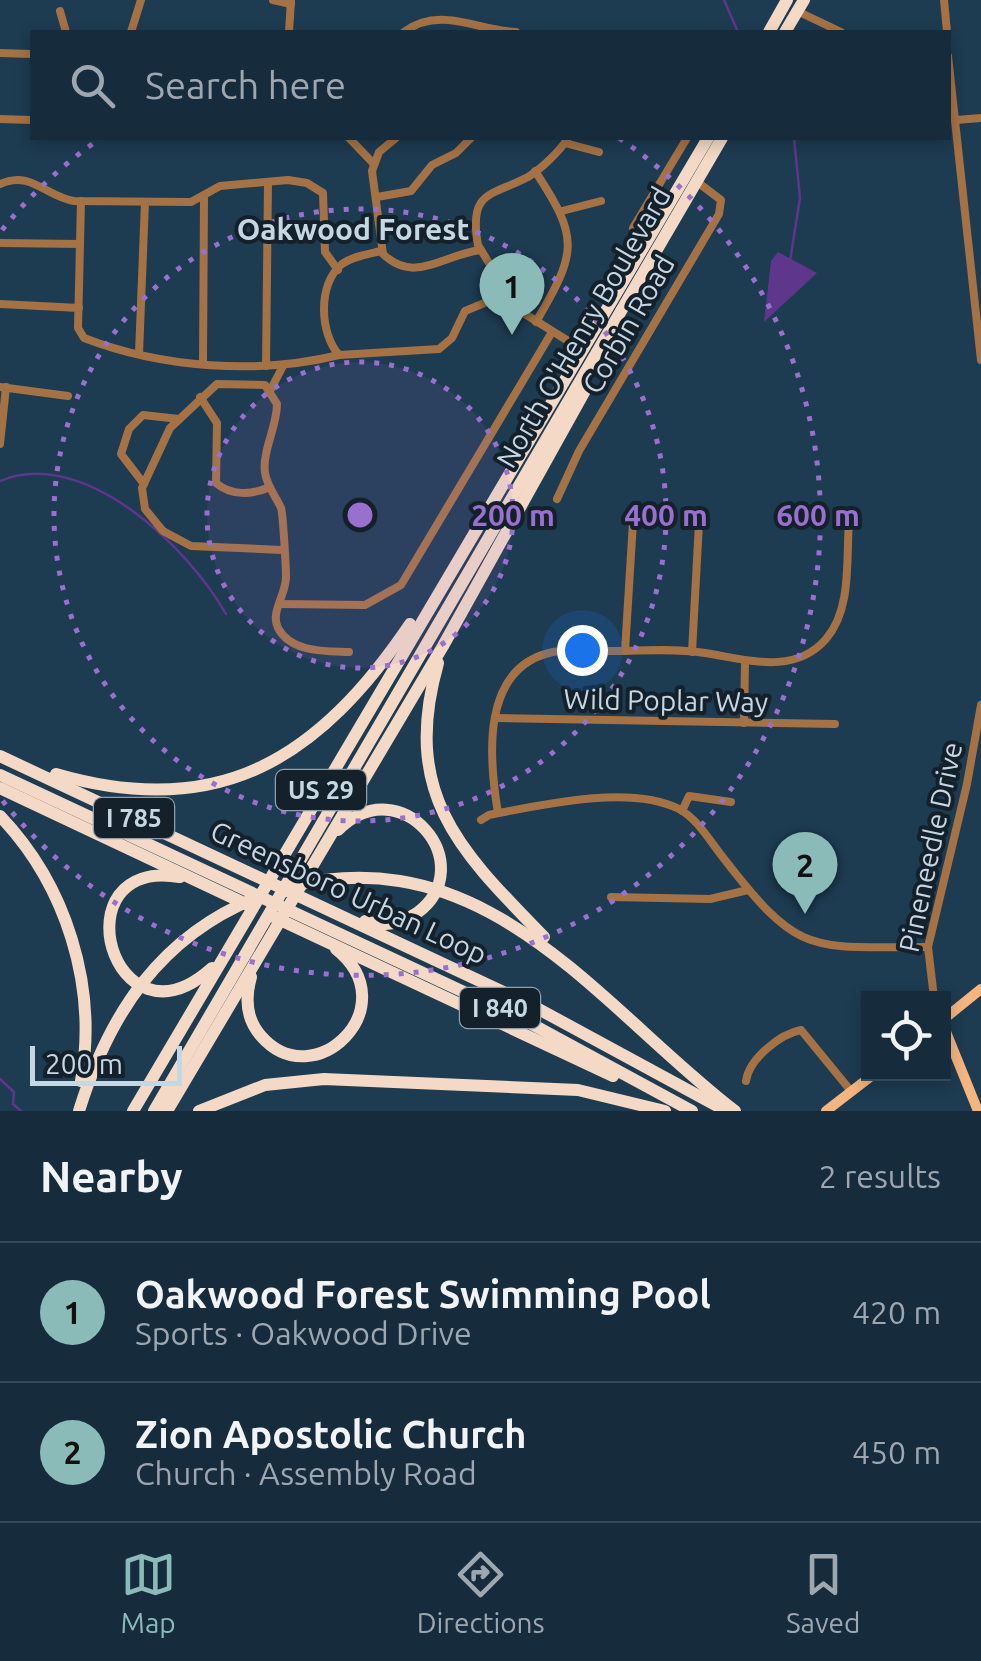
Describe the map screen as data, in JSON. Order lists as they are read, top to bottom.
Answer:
{
  "streets": {
    "highway": [
      "North O'Henry Boulevard",
      "US 29",
      "I 785",
      "Greensboro Urban Loop",
      "I 840"
    ],
    "street": ["Corbin Road", "Wild Poplar Way", "Pineneedle Drive"]
  },
  "crossings": [
    ["Corbin Road", "North O'Henry Boulevard"]
  ],
  "districts": ["Oakwood Forest"],
  "scale_bar": "200 m",
  "page": {
    "search": "Search here",
    "pins": ["1", "2"],
    "scale": "200 m",
    "heading": ["Nearby", "2 results"],
    "list": [
      {
        "mark": "1",
        "name": "Oakwood Forest Swimming Pool",
        "note": "Sports · Oakwood Drive",
        "value": "420 m"
      },
      {
        "mark": "2",
        "name": "Zion Apostolic Church",
        "note": "Church · Assembly Road",
        "value": "450 m"
      }
    ],
    "nav": ["Map", "Directions", "Saved"]
  },
  "rings": ["200 m", "400 m", "600 m"]
}
